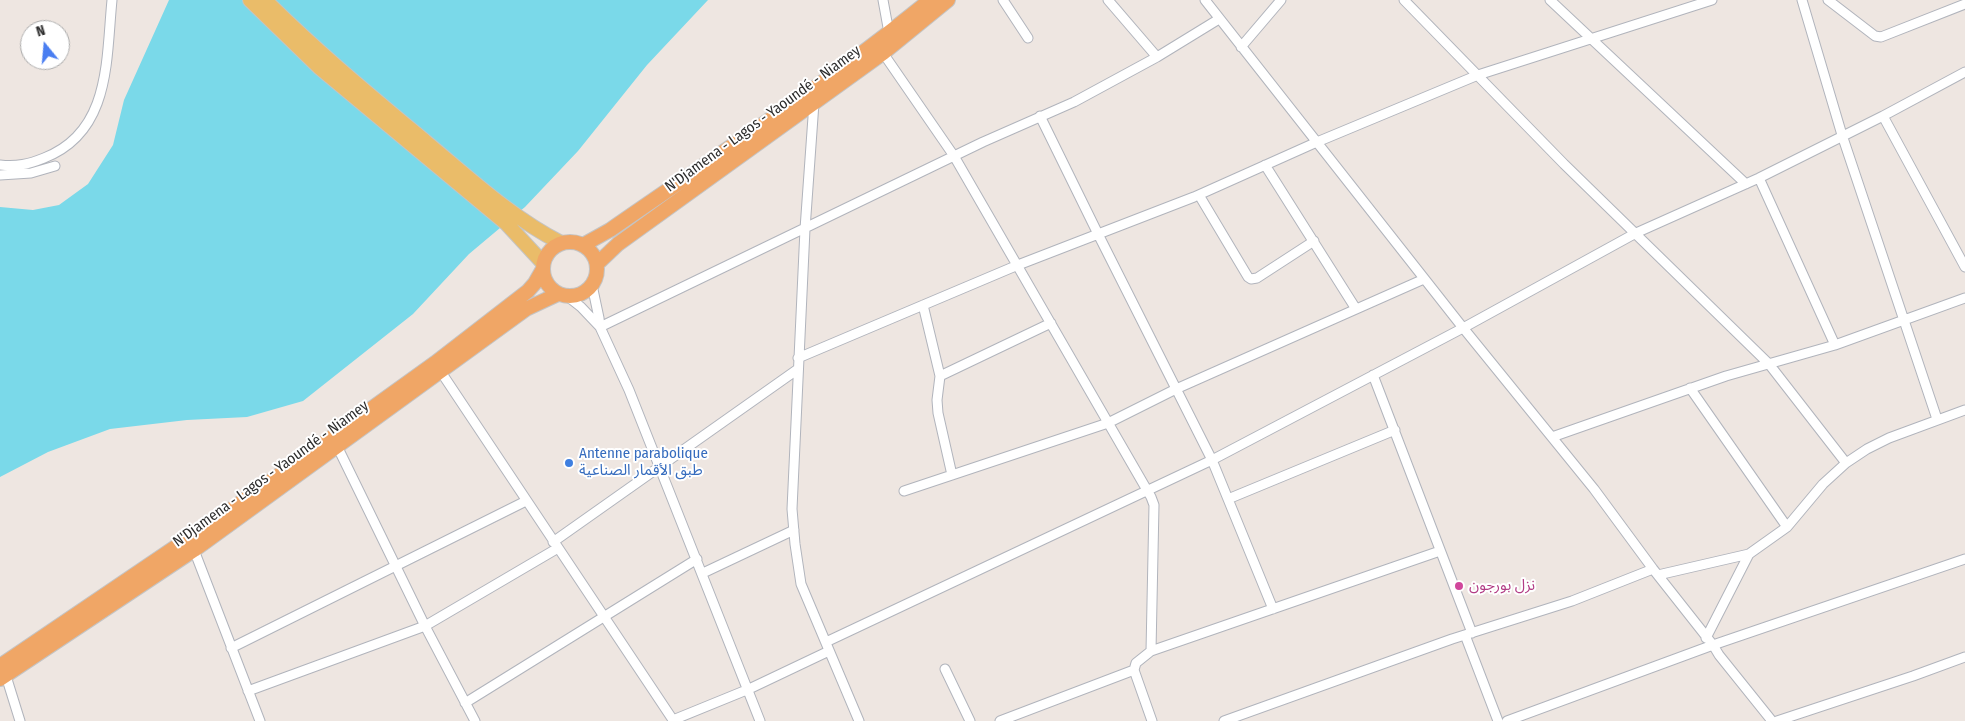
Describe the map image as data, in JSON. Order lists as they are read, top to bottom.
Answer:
{
  "streets": {
    "highway": ["N'Djamena - Lagos - Yaoundé - Niamey"]
  },
  "places": ["Antenne parabolique طبق الأقمار الصناعية", "نزل بورجون"],
  "north": "top"
}
